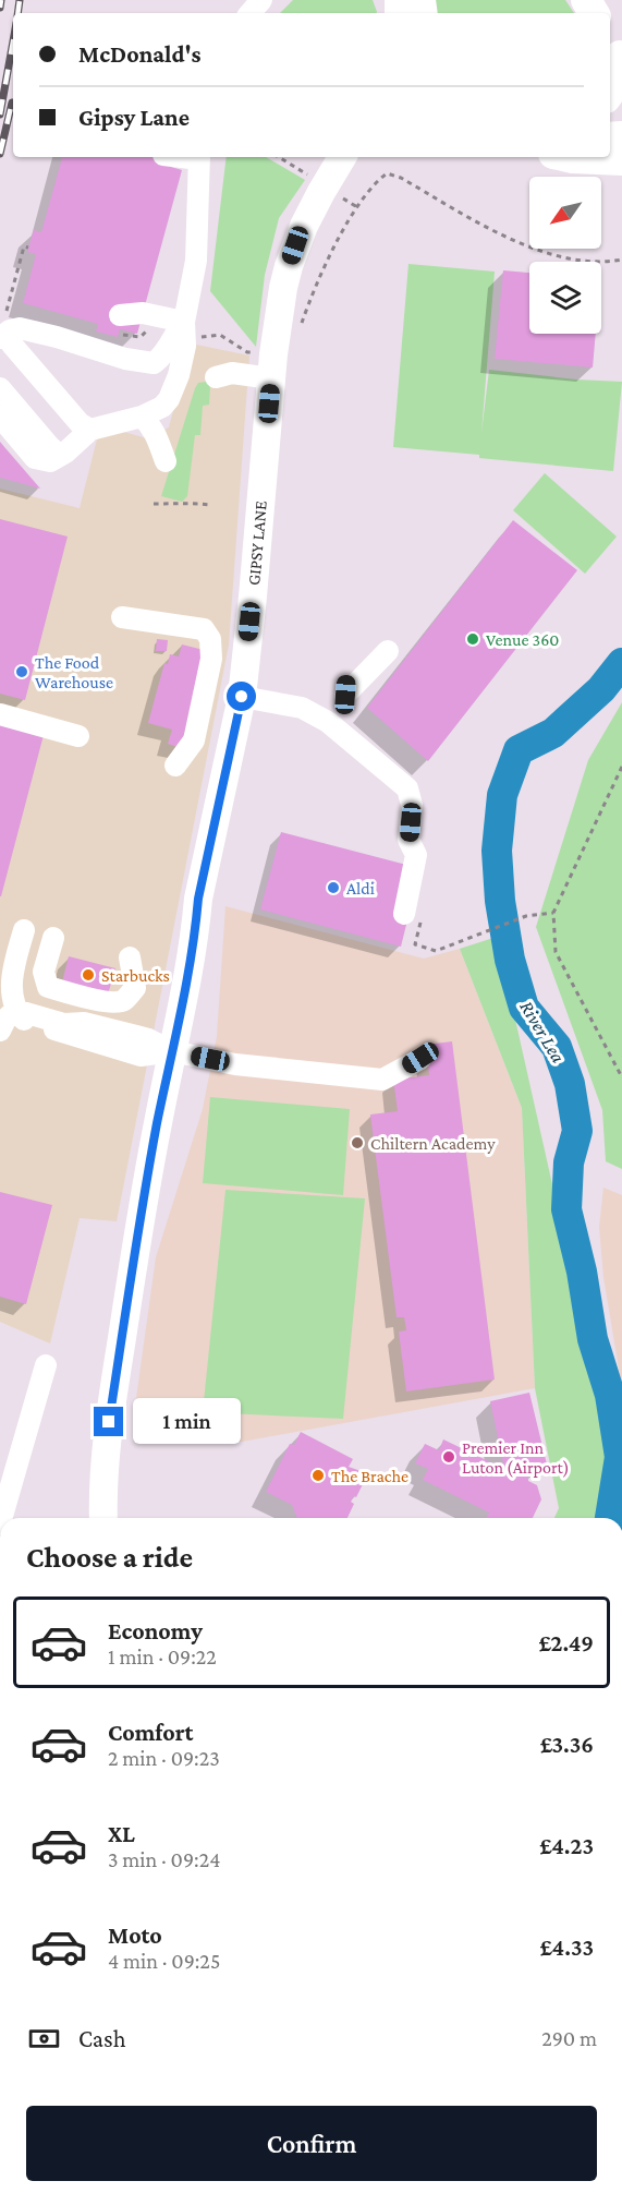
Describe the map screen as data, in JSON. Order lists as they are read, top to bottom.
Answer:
{
  "streets": {
    "main road": ["GIPSY LANE"]
  },
  "water": ["River Lea"],
  "places": [
    "Venue 360",
    "The Food Warehouse",
    "Aldi",
    "Starbucks",
    "Chiltern Academy",
    "Premier Inn Luton (Airport)",
    "The Brache"
  ],
  "north": "bottom left",
  "page": {
    "banner": ["McDonald's", "Gipsy Lane"],
    "bubble": "1 min",
    "heading": "Choose a ride",
    "list": [
      {
        "name": "Economy",
        "note": "1 min · 09:22",
        "value": "£2.49"
      },
      {
        "name": "Comfort",
        "note": "2 min · 09:23",
        "value": "£3.36"
      },
      {
        "name": "XL",
        "note": "3 min · 09:24",
        "value": "£4.23"
      },
      {
        "name": "Moto",
        "note": "4 min · 09:25",
        "value": "£4.33"
      }
    ],
    "pay": ["Cash", "290 m"],
    "buttons": "Confirm"
  }
}
